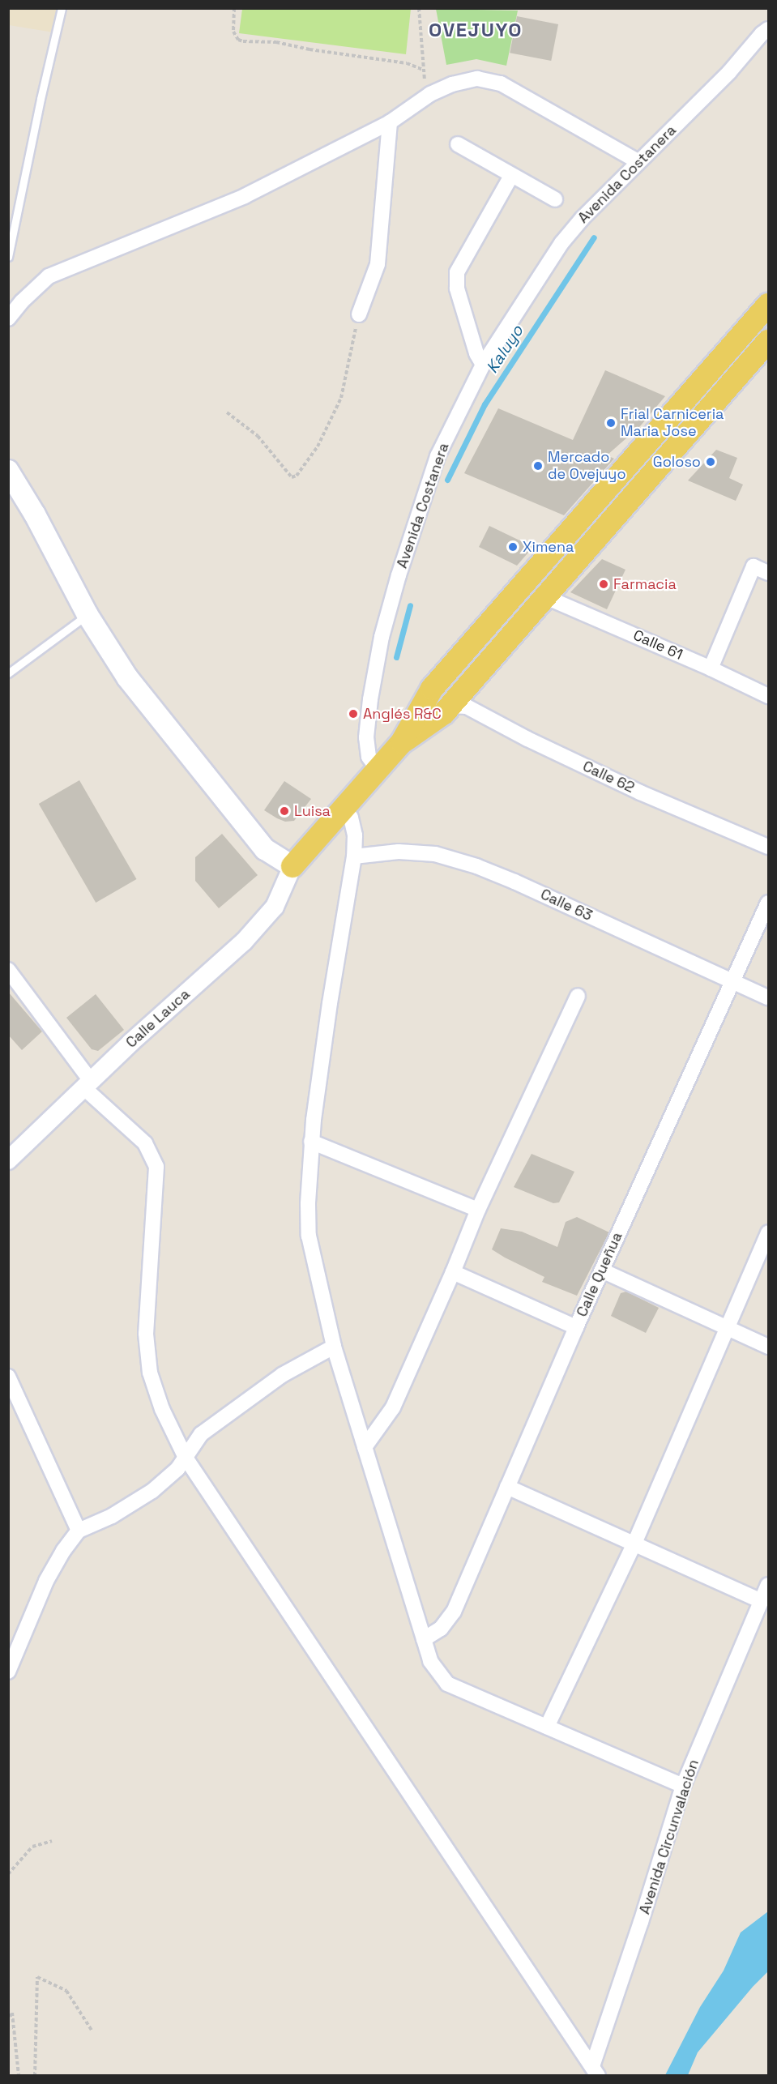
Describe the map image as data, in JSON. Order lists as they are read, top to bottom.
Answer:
{
  "streets": {
    "street": [
      "Avenida Costanera",
      "Calle 61",
      "Calle 62",
      "Calle 63",
      "Calle Lauca",
      "Calle Queñua",
      "Avenida Circunvalación"
    ]
  },
  "crossings": [
    ["Calle 63", "Calle Queñua"]
  ],
  "districts": ["OVEJUYO"],
  "water": ["Kaluyo"],
  "places": [
    "Frial Carniceria Maria Jose",
    "Goloso",
    "Mercado de Ovejuyo",
    "Ximena",
    "Farmacia",
    "Anglés R&C",
    "Luisa"
  ]
}
